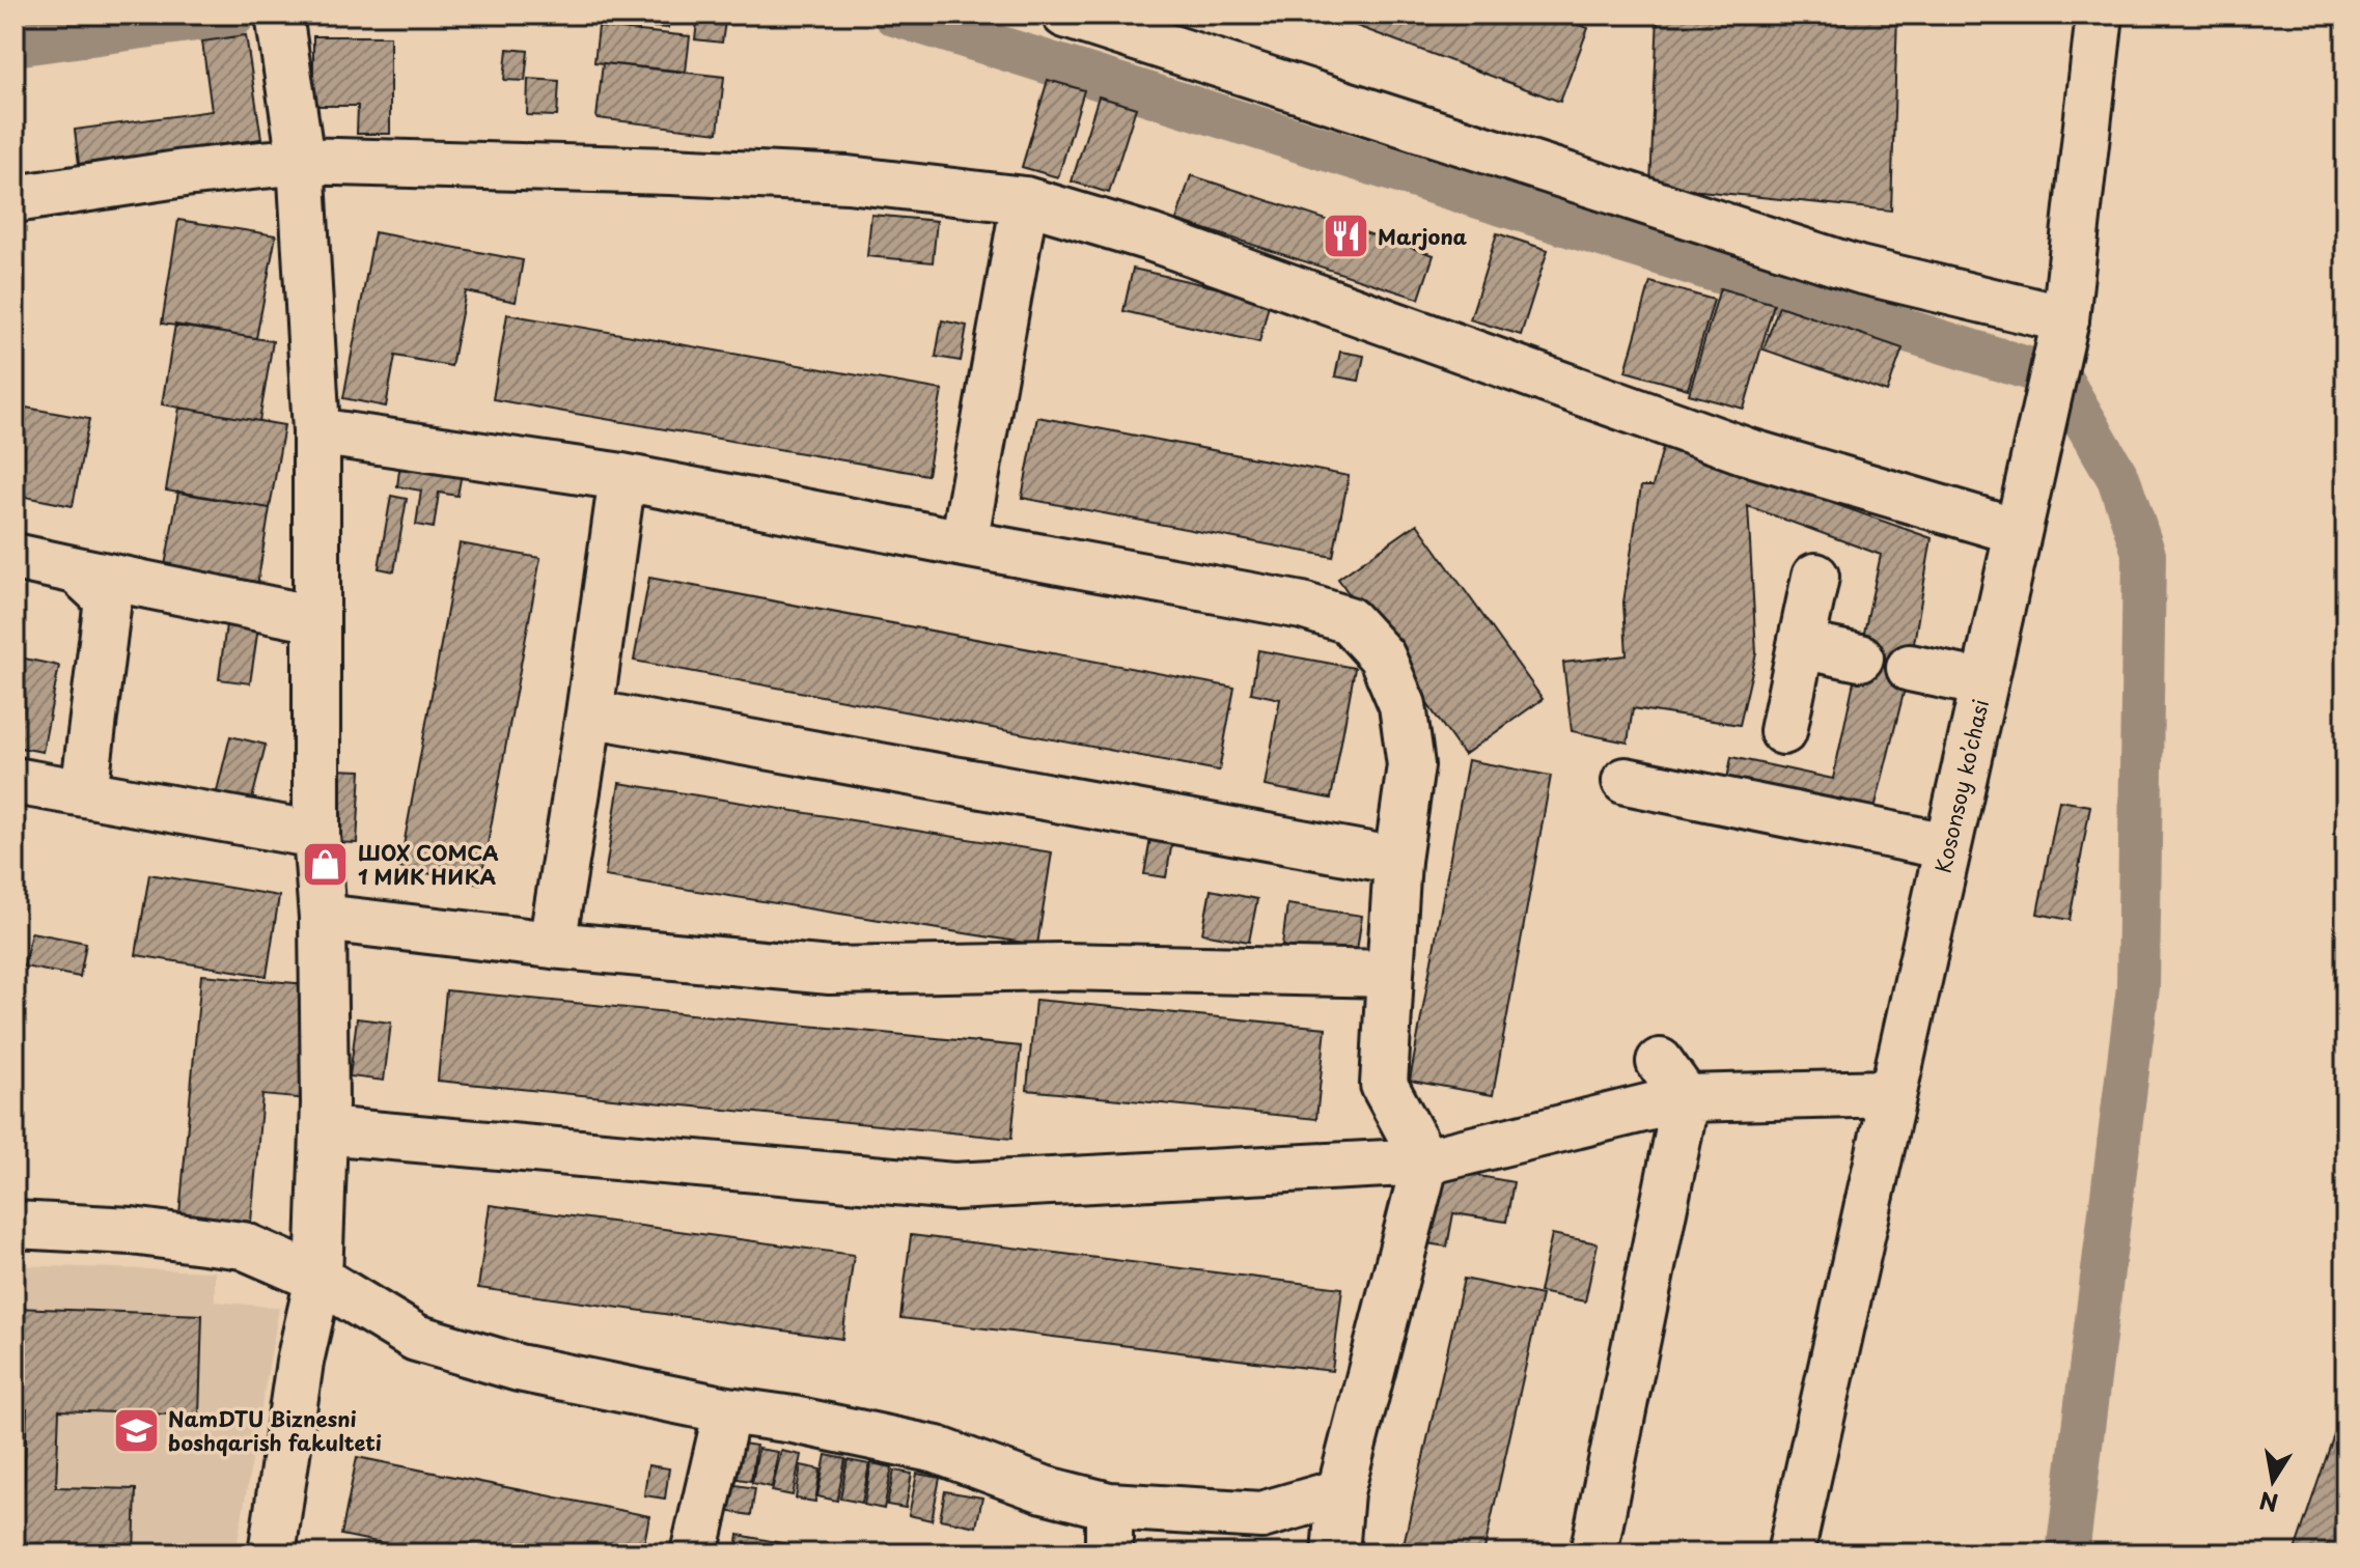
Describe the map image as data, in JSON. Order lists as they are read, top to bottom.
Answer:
{
  "streets": {
    "street": ["Kosonsoy ko’chasi"]
  },
  "places": {
    "restaurant": ["Marjona"],
    "shop": ["ШОХ СОМСА 1 МИК НИКА"],
    "school or university": ["NamDTU Biznesni boshqarish fakulteti"]
  },
  "north": "bottom"
}
